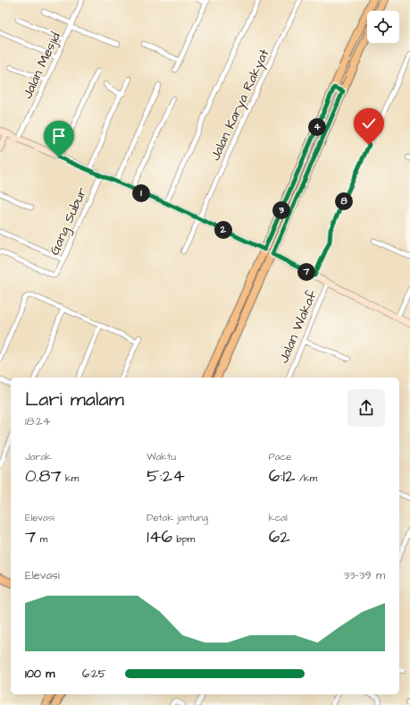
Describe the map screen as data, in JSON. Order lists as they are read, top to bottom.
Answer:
{
  "streets": {
    "street": [
      "Jalan Mesjid",
      "Jalan Karya Rakyat",
      "Gang Subur",
      "Jalan Wakaf"
    ]
  },
  "page": {
    "pins": [
      "4",
      "1",
      "8",
      "3",
      "2",
      "7"
    ],
    "heading": ["Lari malam", "18:24"],
    "stats": [
      ["Jarak", "0.87 km"],
      ["Waktu", "5:24"],
      ["Pace", "6:12 /km"],
      ["Elevasi", "7 m"],
      ["Detak jantung", "146 bpm"],
      ["kcal", "62"]
    ],
    "chart": ["Elevasi", "33–39 m"],
    "list": [
      {
        "name": "100 m",
        "note": "6:25"
      }
    ]
  }
}
